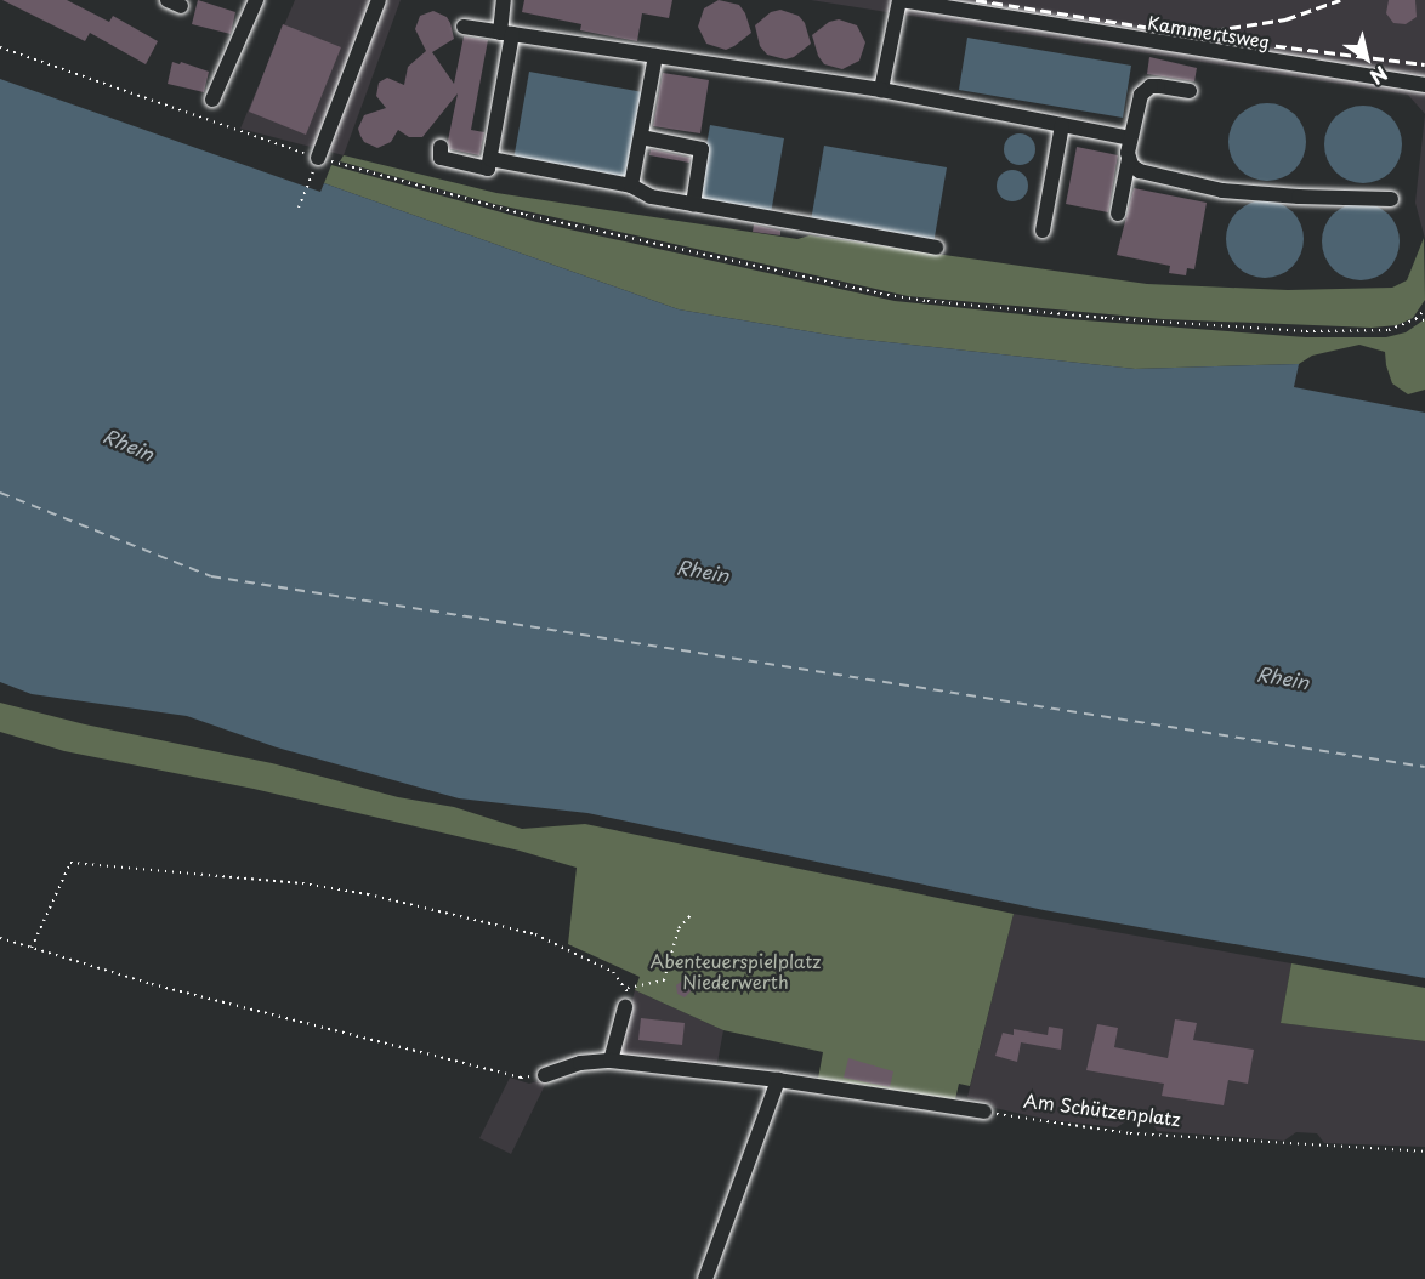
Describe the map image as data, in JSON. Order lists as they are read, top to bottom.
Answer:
{
  "streets": {
    "street": ["Kammertsweg"],
    "path": ["Am Schützenplatz"]
  },
  "water": ["Rhein"],
  "parks": ["Abenteuerspielplatz Niederwerth"],
  "north": "bottom right"
}
